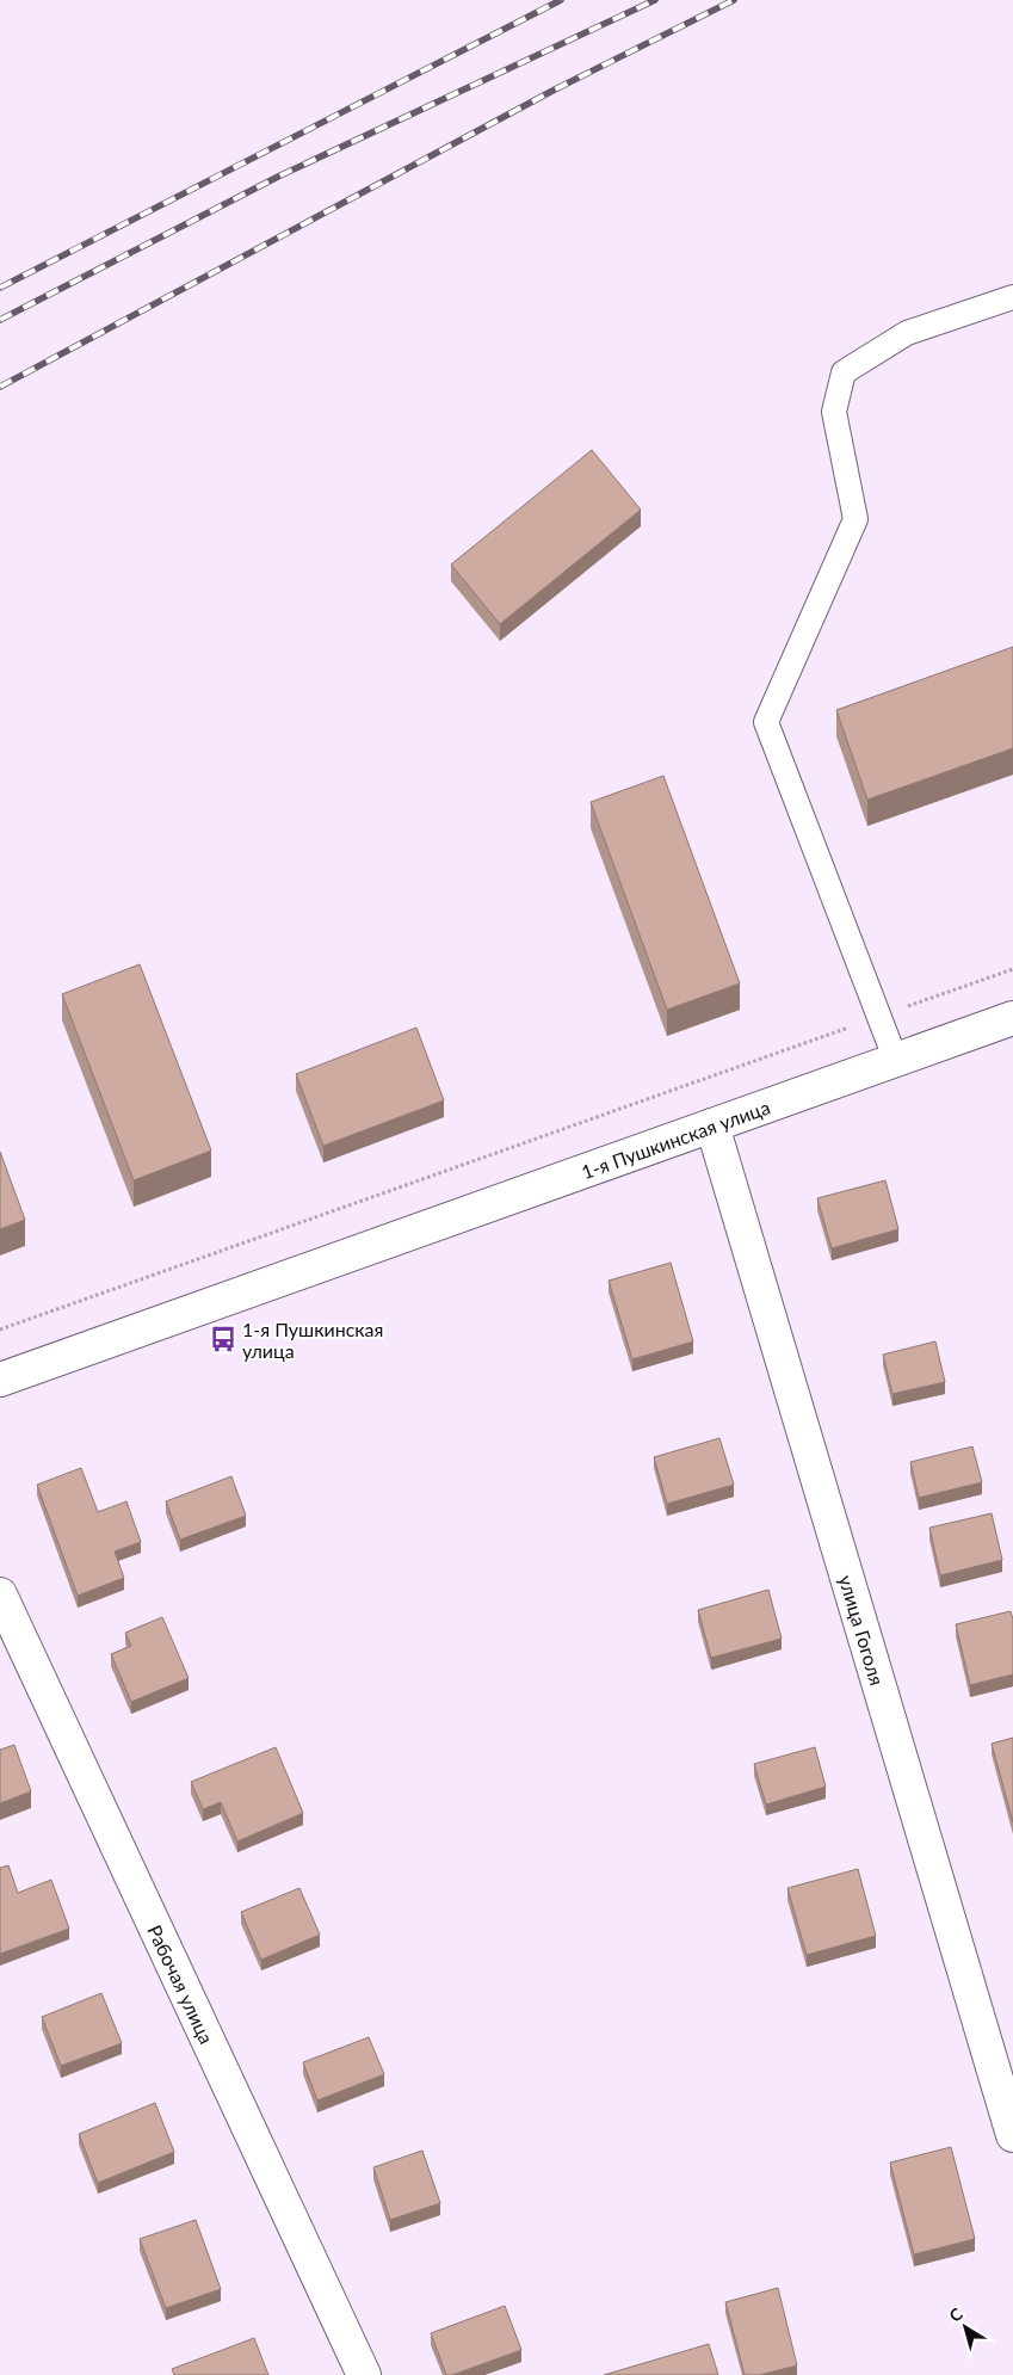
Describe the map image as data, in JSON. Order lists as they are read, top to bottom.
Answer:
{
  "streets": {
    "street": ["1-я Пушкинская улица", "улица Гоголя", "Рабочая улица"]
  },
  "crossings": [
    ["1-я Пушкинская улица", "улица Гоголя"]
  ],
  "places": {
    "bus stop": ["1-я Пушкинская улица"]
  },
  "north": "top left"
}
